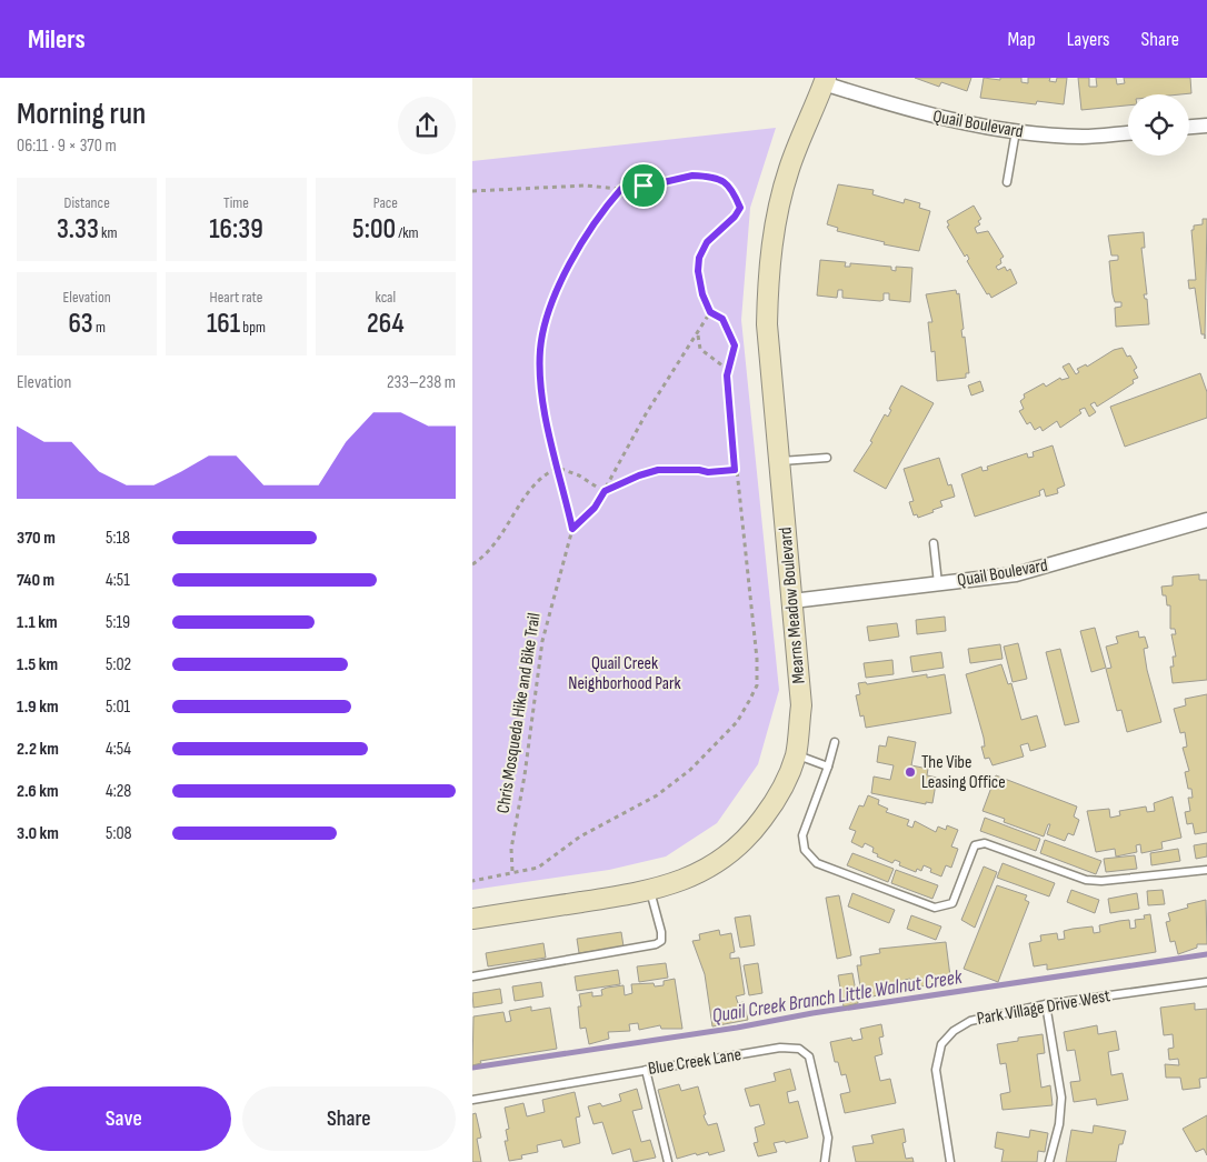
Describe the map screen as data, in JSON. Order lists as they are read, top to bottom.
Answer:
{
  "streets": {
    "street": ["Quail Boulevard", "Mearns Meadow Boulevard"],
    "lane": ["Park Village Drive West", "Blue Creek Lane"],
    "path": ["Chris Mosqueda Hike and Bike Trail"]
  },
  "crossings": [
    ["Quail Boulevard", "Mearns Meadow Boulevard"]
  ],
  "water": ["Quail Creek Branch Little Walnut Creek"],
  "parks": ["Quail Creek Neighborhood Park"],
  "places": ["The Vibe Leasing Office"],
  "page": {
    "header": "Milers",
    "nav": ["Map", "Layers", "Share"],
    "heading": ["Morning run", "06:11 · 9 × 370 m"],
    "stats": [
      ["Distance", "3.33 km"],
      ["Time", "16:39"],
      ["Pace", "5:00 /km"],
      ["Elevation", "63 m"],
      ["Heart rate", "161 bpm"],
      ["kcal", "264"]
    ],
    "chart": ["Elevation", "233–238 m"],
    "list": [
      {
        "name": "370 m",
        "note": "5:18"
      },
      {
        "name": "740 m",
        "note": "4:51"
      },
      {
        "name": "1.1 km",
        "note": "5:19"
      },
      {
        "name": "1.5 km",
        "note": "5:02"
      },
      {
        "name": "1.9 km",
        "note": "5:01"
      },
      {
        "name": "2.2 km",
        "note": "4:54"
      },
      {
        "name": "2.6 km",
        "note": "4:28"
      },
      {
        "name": "3.0 km",
        "note": "5:08"
      }
    ],
    "buttons": ["Save", "Share"]
  }
}
